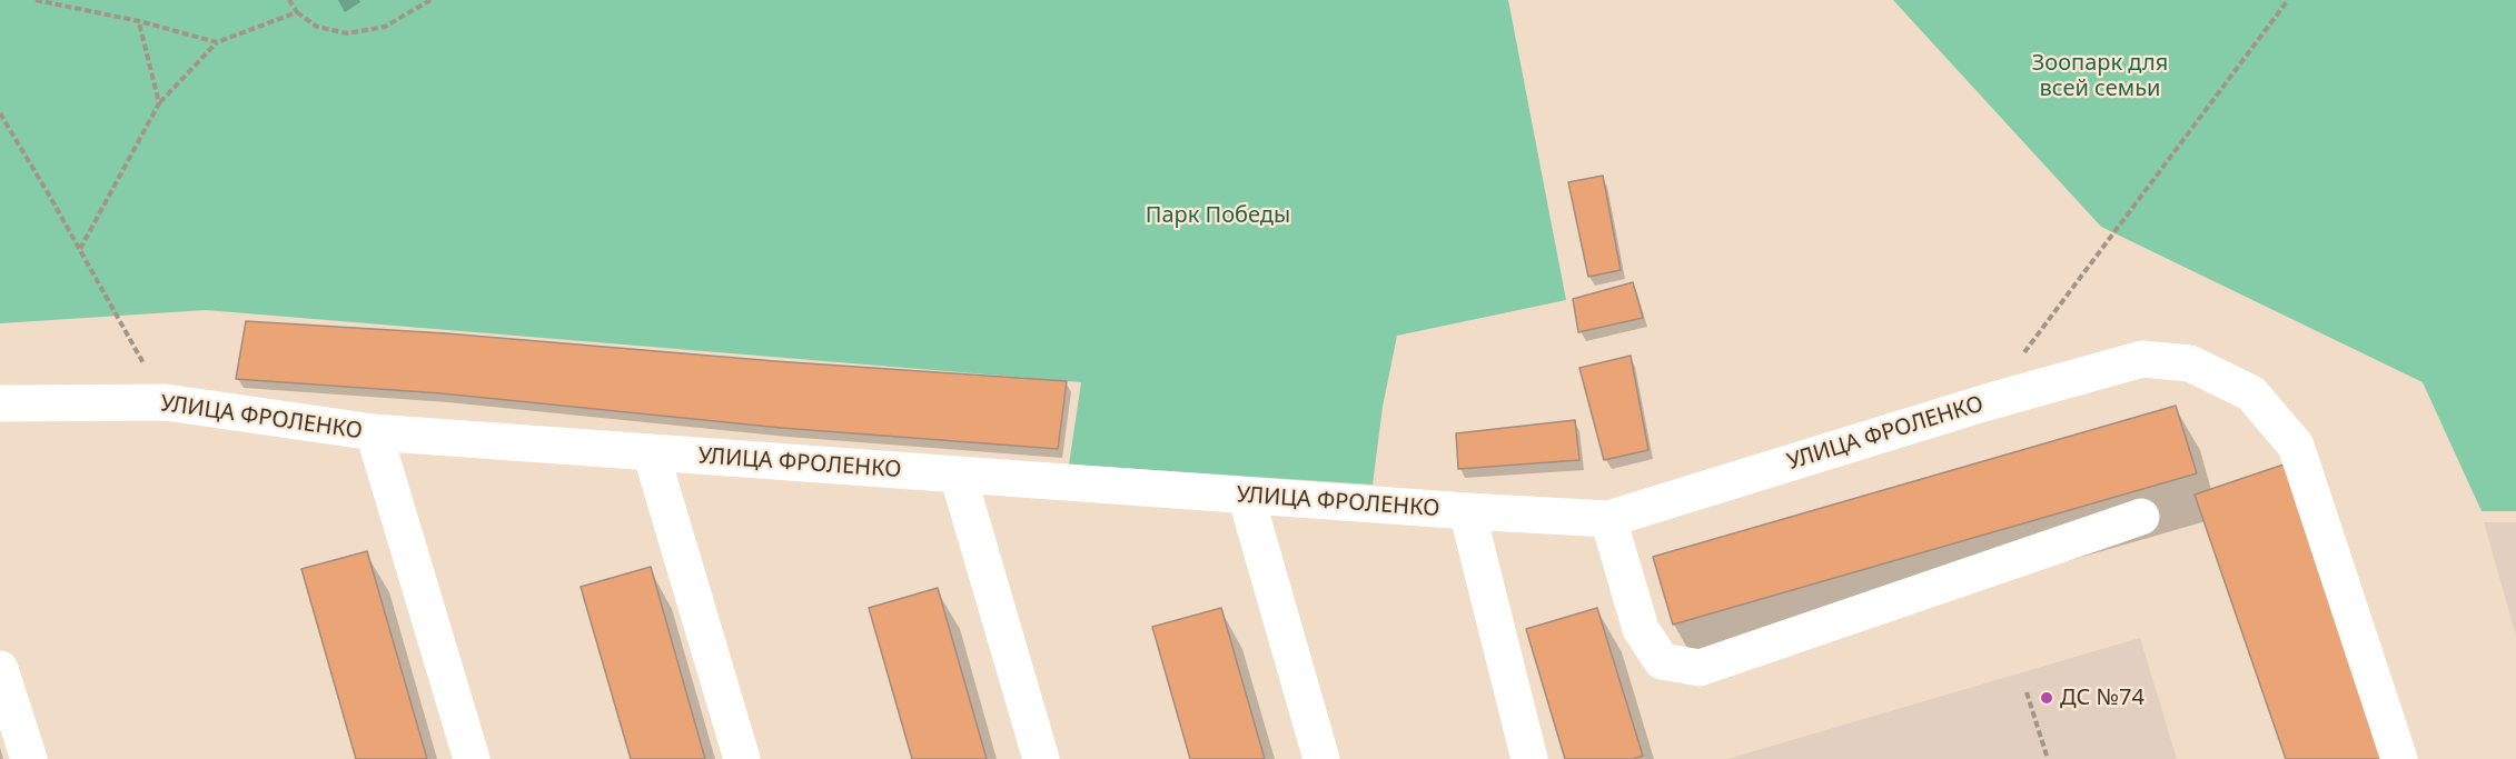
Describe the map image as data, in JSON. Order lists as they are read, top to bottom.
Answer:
{
  "streets": {
    "street": ["УЛИЦА ФРОЛЕНКО"]
  },
  "parks": ["Зоопарк для всей семьи", "Парк Победы"],
  "places": ["ДС №74"]
}
